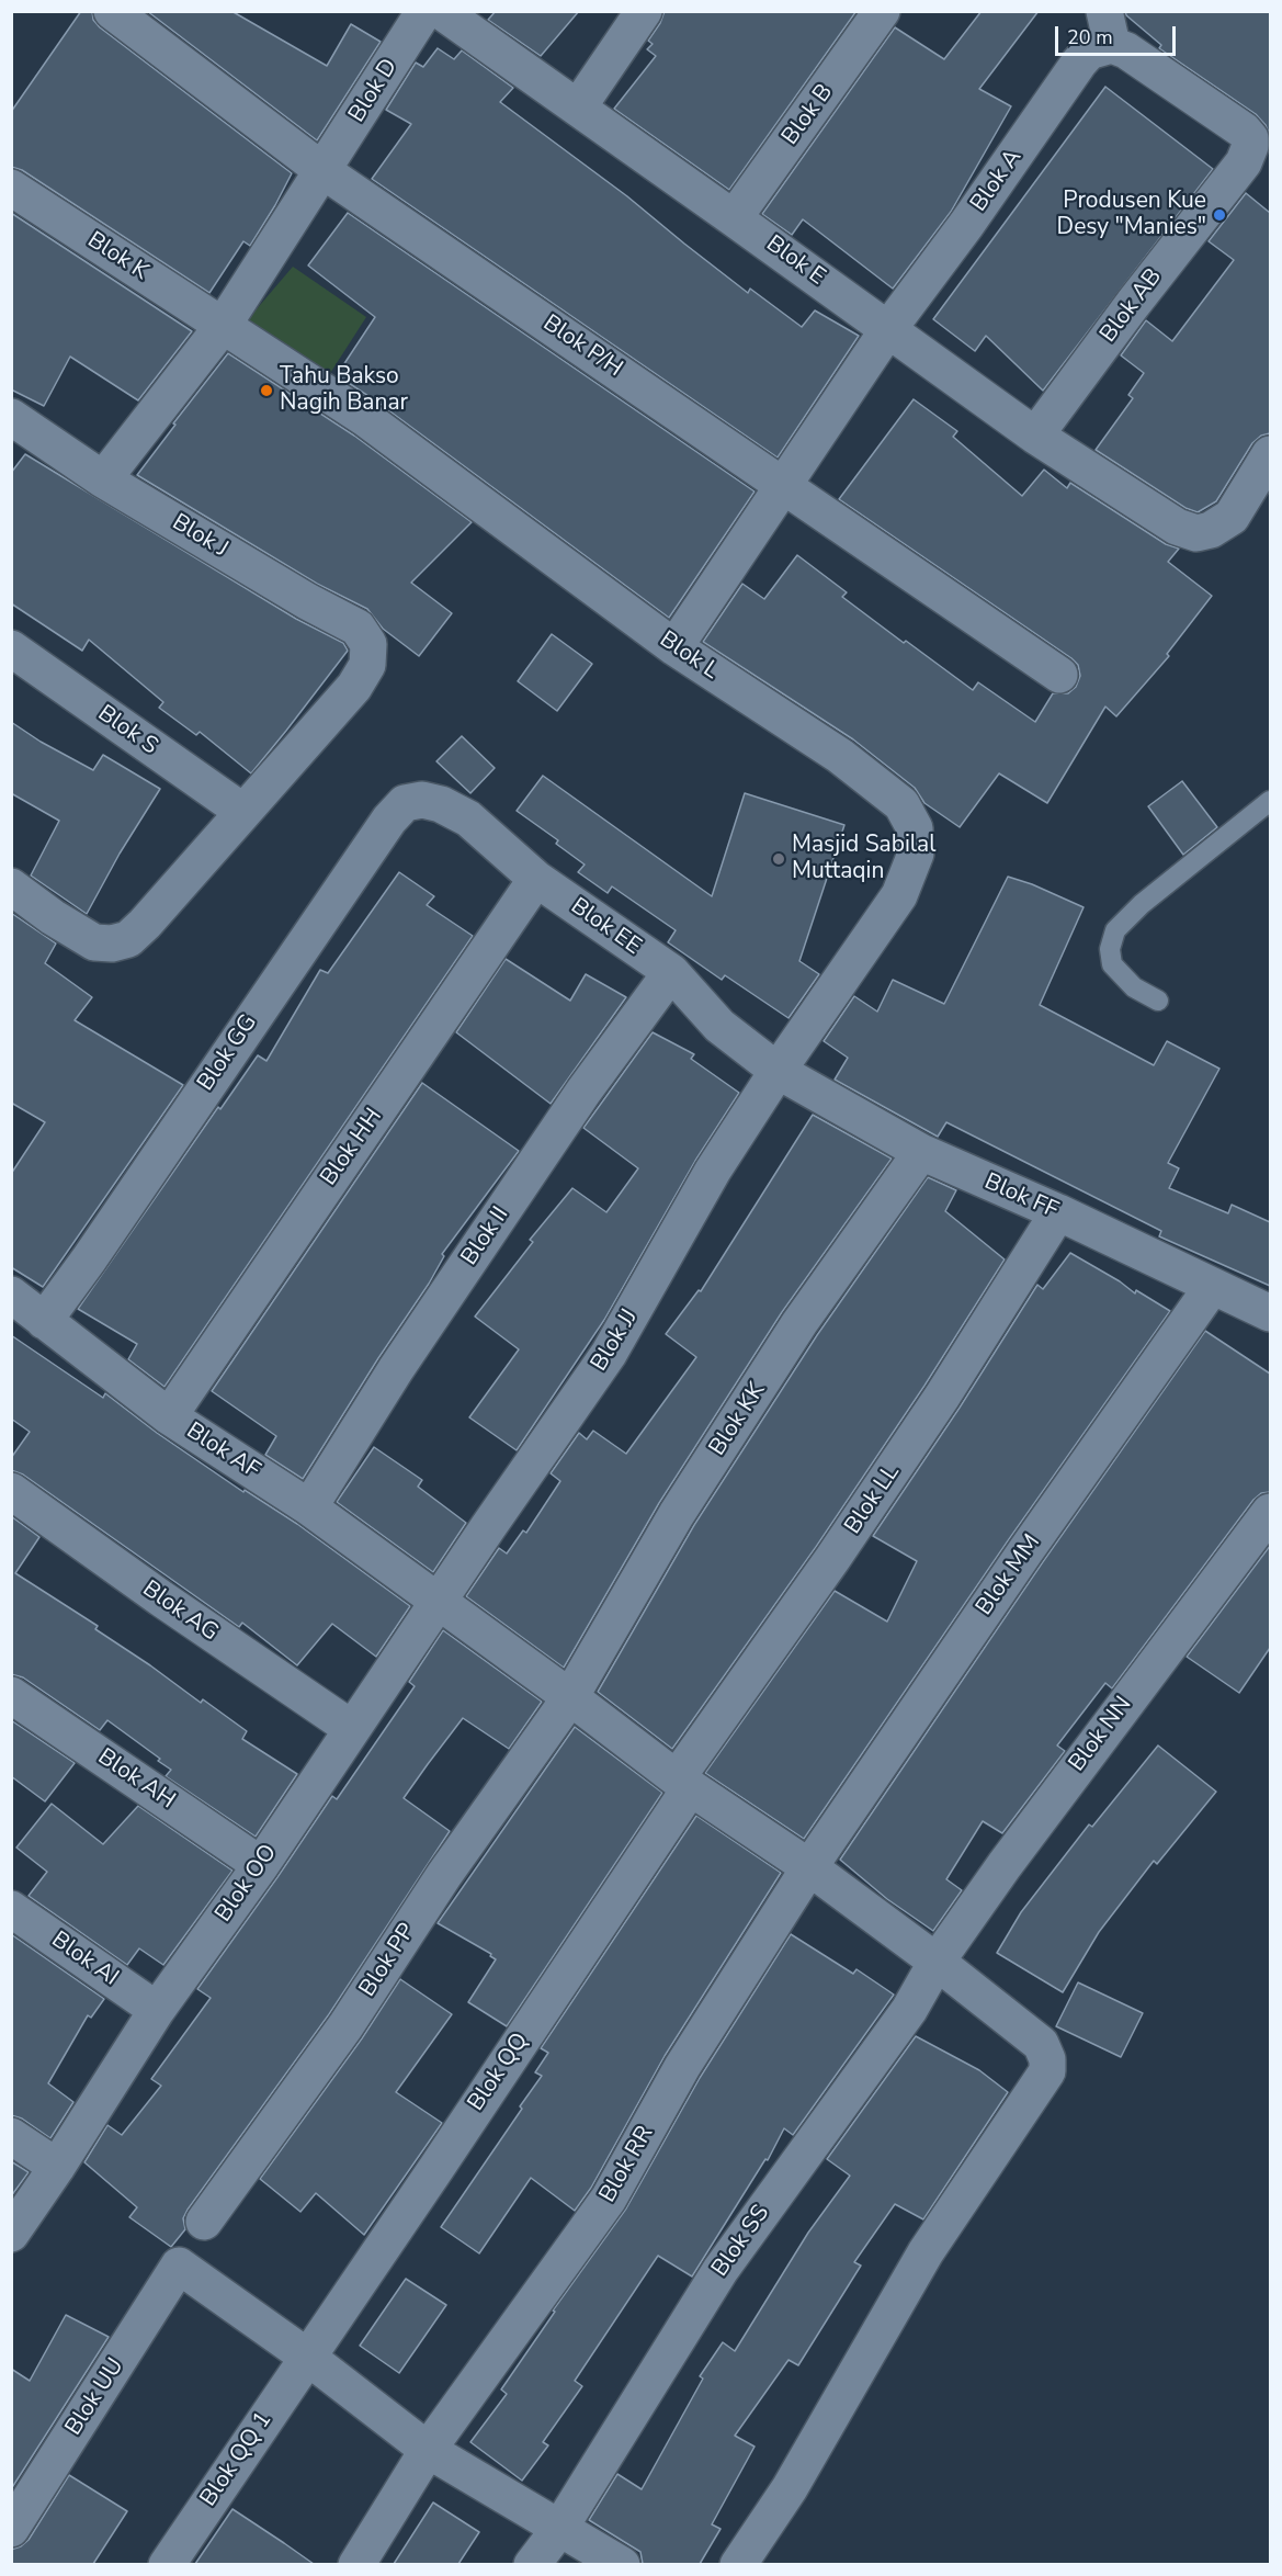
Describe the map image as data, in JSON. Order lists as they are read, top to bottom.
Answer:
{
  "streets": {
    "street": [
      "Blok D",
      "Blok B",
      "Blok A",
      "Blok K",
      "Blok E",
      "Blok AB",
      "Blok P/H",
      "Blok J",
      "Blok L",
      "Blok S",
      "Blok EE",
      "Blok GG",
      "Blok HH",
      "Blok FF",
      "Blok II",
      "Blok JJ",
      "Blok KK",
      "Blok AF",
      "Blok LL",
      "Blok MM",
      "Blok AG",
      "Blok NN",
      "Blok AH",
      "Blok OO",
      "Blok AI",
      "Blok PP",
      "Blok QQ",
      "Blok RR",
      "Blok SS",
      "Blok UU",
      "Blok QQ 1"
    ]
  },
  "crossings": [
    ["Blok D", "Blok K"],
    ["Blok D", "Blok P/H"],
    ["Blok D", "Blok J"],
    ["Blok D", "Blok L"],
    ["Blok B", "Blok E"],
    ["Blok A", "Blok E"],
    ["Blok A", "Blok AB"],
    ["Blok A", "Blok P/H"],
    ["Blok A", "Blok L"],
    ["Blok K", "Blok L"],
    ["Blok E", "Blok AB"],
    ["Blok J", "Blok S"],
    ["Blok L", "Blok EE"],
    ["Blok L", "Blok FF"],
    ["Blok L", "Blok JJ"],
    ["Blok EE", "Blok GG"],
    ["Blok EE", "Blok HH"],
    ["Blok EE", "Blok FF"],
    ["Blok EE", "Blok II"],
    ["Blok EE", "Blok JJ"],
    ["Blok GG", "Blok AF"],
    ["Blok HH", "Blok AF"],
    ["Blok FF", "Blok JJ"],
    ["Blok FF", "Blok KK"],
    ["Blok FF", "Blok LL"],
    ["Blok FF", "Blok MM"],
    ["Blok II", "Blok AF"],
    ["Blok JJ", "Blok AF"],
    ["Blok JJ", "Blok OO"],
    ["Blok KK", "Blok AF"],
    ["Blok KK", "Blok PP"],
    ["Blok AF", "Blok LL"],
    ["Blok AF", "Blok MM"],
    ["Blok AF", "Blok NN"],
    ["Blok AF", "Blok OO"],
    ["Blok AF", "Blok PP"],
    ["Blok AF", "Blok QQ"],
    ["Blok AF", "Blok RR"],
    ["Blok AF", "Blok SS"],
    ["Blok LL", "Blok QQ"],
    ["Blok MM", "Blok RR"],
    ["Blok AG", "Blok OO"],
    ["Blok NN", "Blok SS"],
    ["Blok AH", "Blok OO"],
    ["Blok OO", "Blok AI"],
    ["Blok QQ", "Blok UU"],
    ["Blok QQ", "Blok QQ 1"],
    ["Blok UU", "Blok QQ 1"]
  ],
  "places": ["Produsen Kue Desy \"Manies\"", "Tahu Bakso Nagih Banar", "Masjid Sabilal Muttaqin"],
  "scale_bar": "20 m"
}
